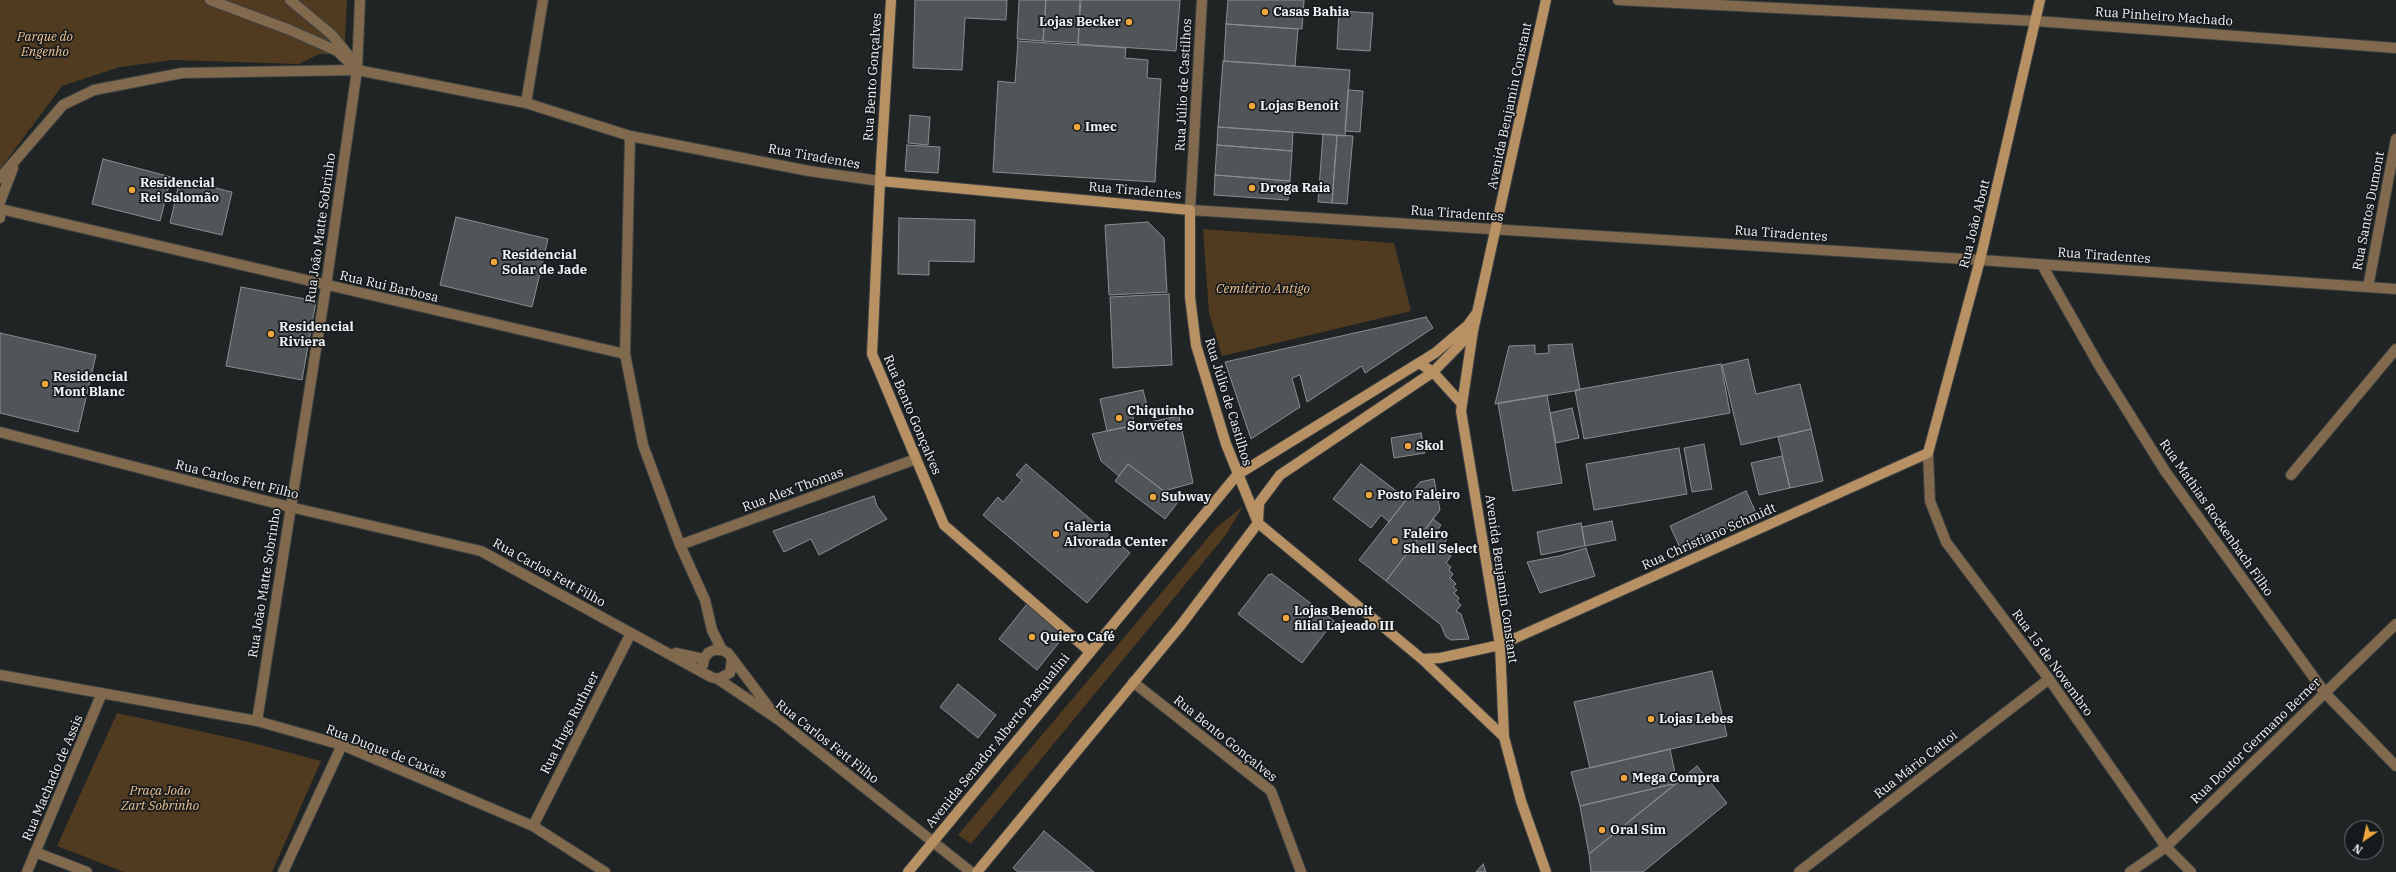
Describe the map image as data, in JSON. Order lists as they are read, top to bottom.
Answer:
{
  "streets": {
    "main road": [
      "Rua Bento Gonçalves",
      "Rua Júlio de Castilhos",
      "Avenida Benjamin Constant",
      "Rua Tiradentes",
      "Rua João Abott",
      "Rua Christiano Schmidt",
      "Avenida Senador Alberto Pasqualini"
    ],
    "street": [
      "Rua Pinheiro Machado",
      "Rua Santos Dumont",
      "Rua João Matte Sobrinho",
      "Rua Rui Barbosa",
      "Rua Carlos Fett Filho",
      "Rua Alex Thomas",
      "Rua Mathias Rockenbach Filho",
      "Rua 15 de Novembro",
      "Rua Hugo Ruthner",
      "Rua Doutor Germano Berner",
      "Rua Duque de Caxias",
      "Rua Mário Cattoi",
      "Rua Machado de Assis"
    ]
  },
  "crossings": [
    ["Rua Pinheiro Machado", "Rua João Abott"],
    ["Rua Bento Gonçalves", "Rua Tiradentes"],
    ["Rua Bento Gonçalves", "Rua Alex Thomas"],
    ["Rua Bento Gonçalves", "Avenida Senador Alberto Pasqualini"],
    ["Rua Júlio de Castilhos", "Avenida Benjamin Constant"],
    ["Rua Júlio de Castilhos", "Rua Tiradentes"],
    ["Rua Júlio de Castilhos", "Avenida Senador Alberto Pasqualini"],
    ["Avenida Benjamin Constant", "Rua Tiradentes"],
    ["Avenida Benjamin Constant", "Rua Christiano Schmidt"],
    ["Avenida Benjamin Constant", "Avenida Senador Alberto Pasqualini"],
    ["Rua Tiradentes", "Rua Santos Dumont"],
    ["Rua Tiradentes", "Rua João Abott"],
    ["Rua Tiradentes", "Rua João Matte Sobrinho"],
    ["Rua Tiradentes", "Rua Mathias Rockenbach Filho"],
    ["Rua João Abott", "Rua Christiano Schmidt"],
    ["Rua João Abott", "Rua 15 de Novembro"],
    ["Rua João Matte Sobrinho", "Rua Rui Barbosa"],
    ["Rua João Matte Sobrinho", "Rua Carlos Fett Filho"],
    ["Rua João Matte Sobrinho", "Rua Duque de Caxias"],
    ["Rua Carlos Fett Filho", "Rua Hugo Ruthner"],
    ["Rua Carlos Fett Filho", "Avenida Senador Alberto Pasqualini"],
    ["Rua Mathias Rockenbach Filho", "Rua Doutor Germano Berner"],
    ["Rua Christiano Schmidt", "Rua 15 de Novembro"],
    ["Rua 15 de Novembro", "Rua Doutor Germano Berner"],
    ["Rua 15 de Novembro", "Rua Mário Cattoi"],
    ["Rua Hugo Ruthner", "Rua Duque de Caxias"],
    ["Rua Duque de Caxias", "Rua Machado de Assis"]
  ],
  "parks": ["Parque do Engenho", "Cemitério Antigo", "Praça João Zart Sobrinho"],
  "places": [
    "Casas Bahia",
    "Lojas Becker",
    "Lojas Benoit",
    "Imec",
    "Droga Raia",
    "Residencial Rei Salomão",
    "Residencial Solar de Jade",
    "Residencial Riviera",
    "Residencial Mont Blanc",
    "Chiquinho Sorvetes",
    "Skol",
    "Posto Faleiro",
    "Subway",
    "Galeria Alvorada Center",
    "Faleiro Shell Select",
    "Lojas Benoit filial Lajeado III",
    "Quiero Café",
    "Lojas Lebes",
    "Mega Compra",
    "Oral Sim"
  ],
  "north": "bottom left"
}
